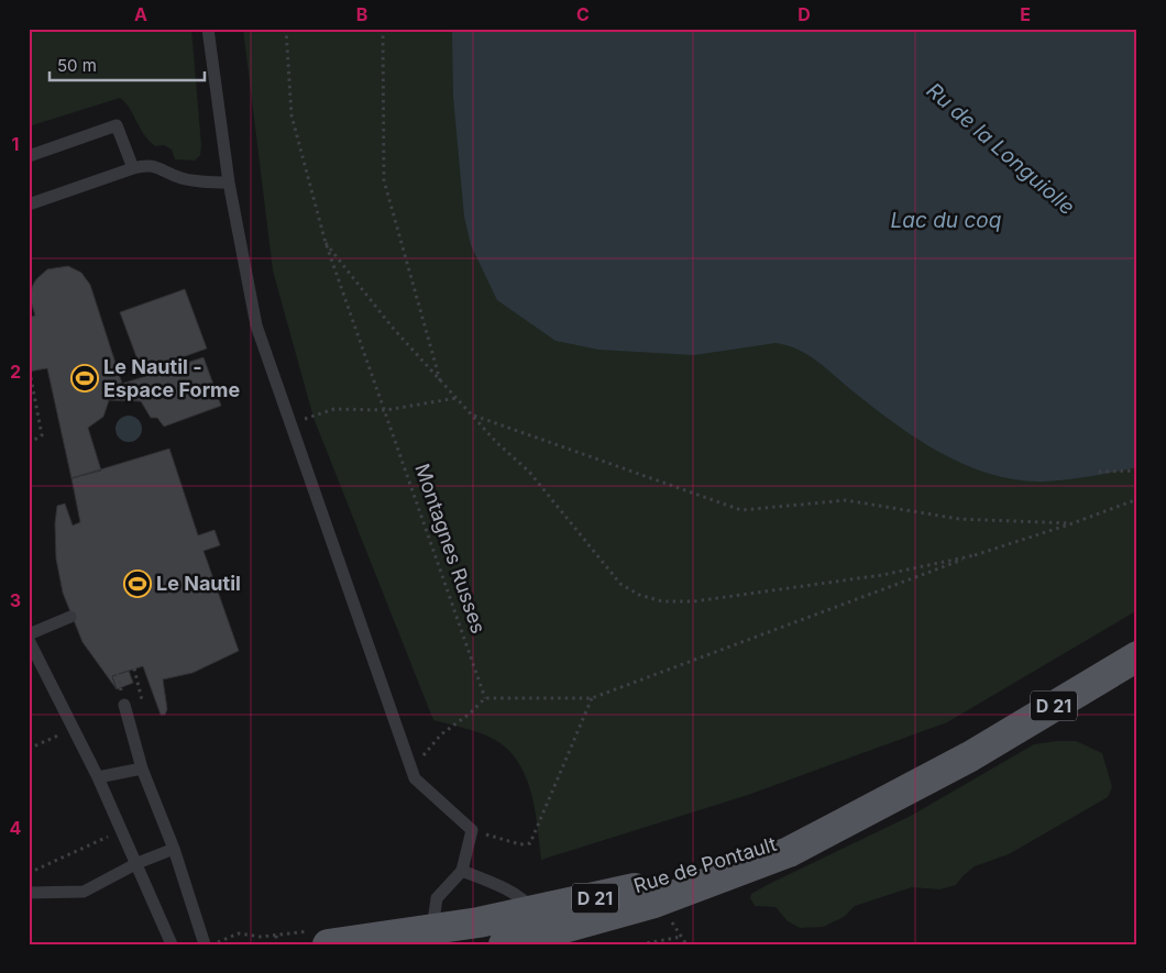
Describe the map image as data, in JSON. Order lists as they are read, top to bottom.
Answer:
{
  "streets": {
    "main road": ["D 21", "Rue de Pontault"],
    "path": ["Montagnes Russes"]
  },
  "water": ["Ru de la Longuiolle", "Lac du coq"],
  "places": {
    "sports": ["Le Nautil - Espace Forme", "Le Nautil"]
  },
  "scale_bar": "50 m",
  "grid": {
    "columns": [
      "A",
      "B",
      "C",
      "D",
      "E"
    ],
    "rows": [
      "1",
      "2",
      "3",
      "4"
    ]
  }
}
